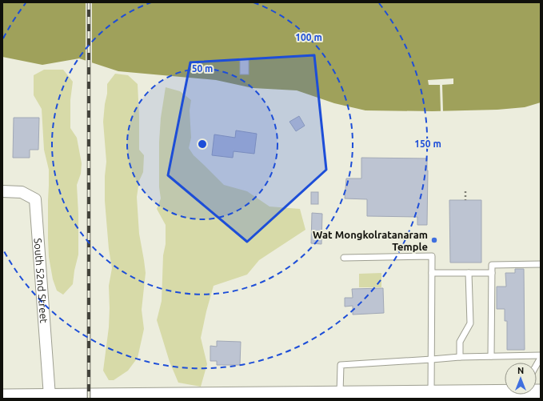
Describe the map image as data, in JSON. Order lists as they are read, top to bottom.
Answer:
{
  "streets": {
    "street": ["South 52nd Street"]
  },
  "places": ["Wat Mongkolratanaram Temple"],
  "north": "top",
  "rings": ["100 m", "50 m", "150 m"]
}
